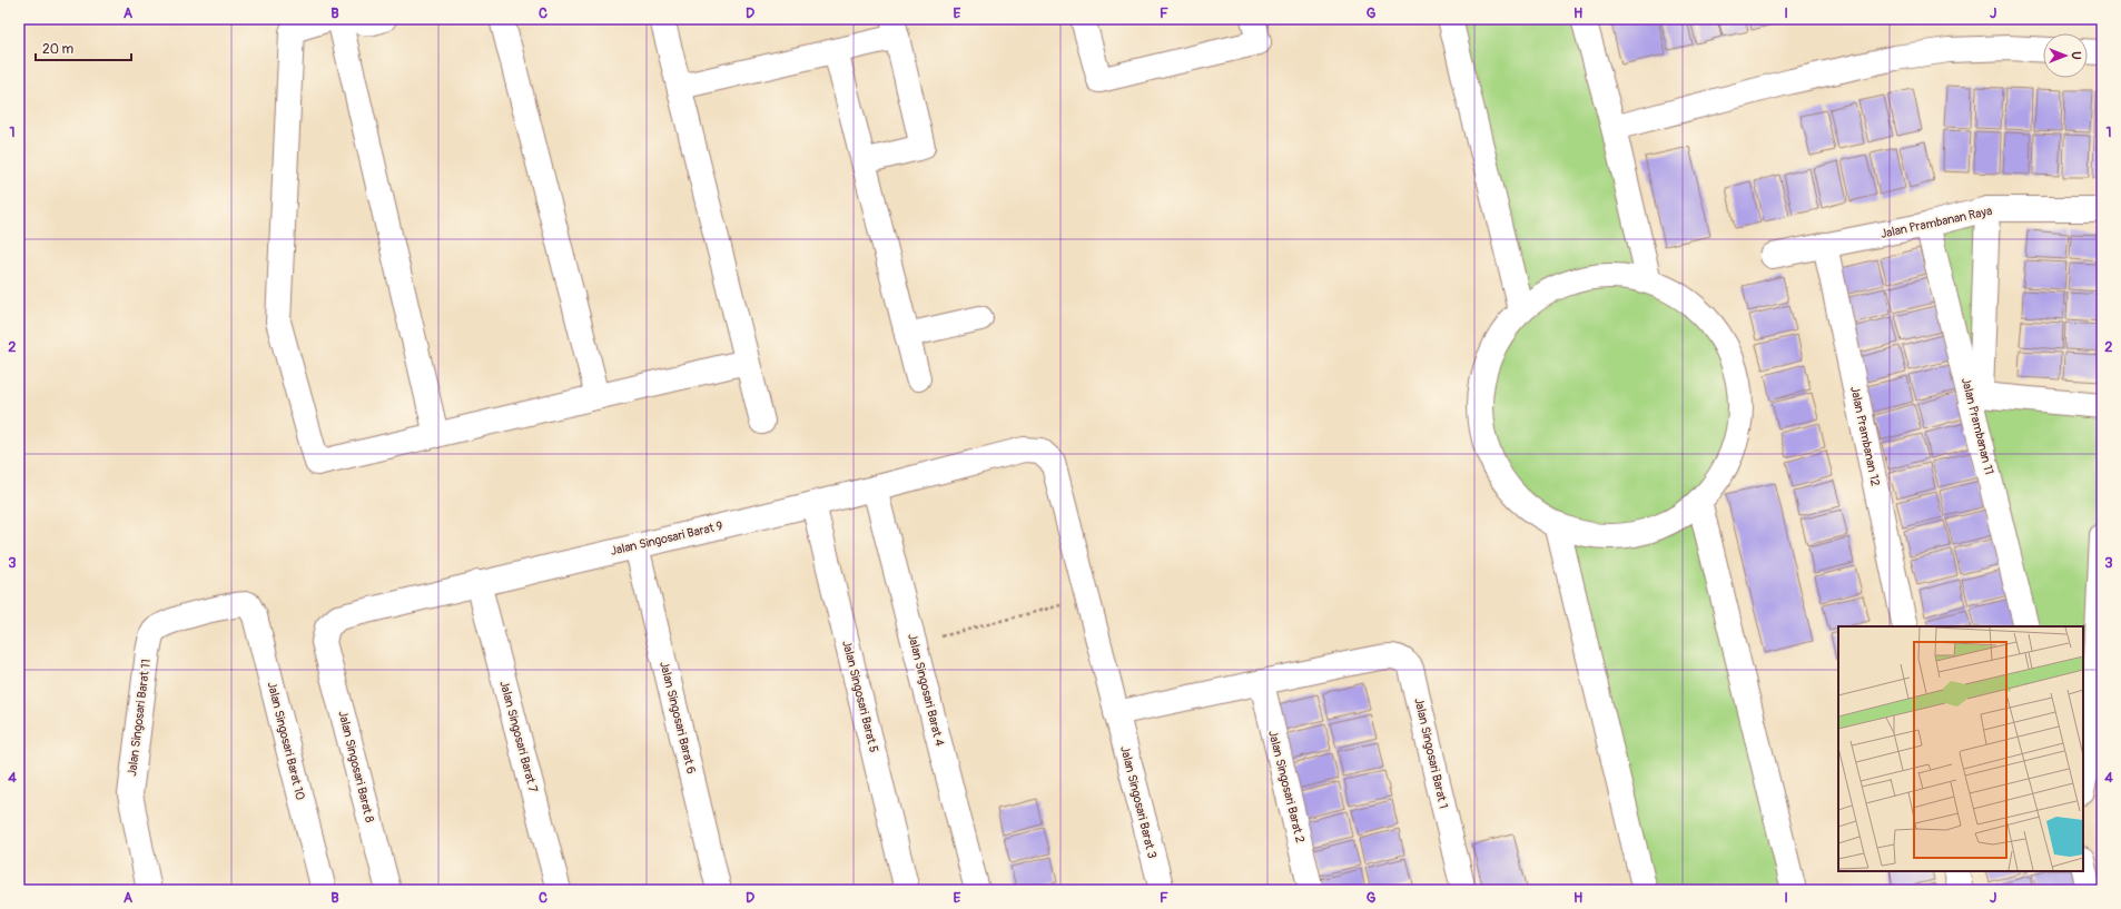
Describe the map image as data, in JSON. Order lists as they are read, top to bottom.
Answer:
{
  "streets": {
    "street": [
      "Jalan Prambanan Raya",
      "Jalan Prambanan 11",
      "Jalan Prambanan 12",
      "Jalan Singosari Barat 9",
      "Jalan Singosari Barat 4",
      "Jalan Singosari Barat 5",
      "Jalan Singosari Barat 11",
      "Jalan Singosari Barat 6",
      "Jalan Singosari Barat 7",
      "Jalan Singosari Barat 10",
      "Jalan Singosari Barat 1",
      "Jalan Singosari Barat 8",
      "Jalan Singosari Barat 2",
      "Jalan Singosari Barat 3"
    ]
  },
  "crossings": [
    ["Jalan Prambanan Raya", "Jalan Prambanan 11"],
    ["Jalan Prambanan Raya", "Jalan Prambanan 12"],
    ["Jalan Singosari Barat 9", "Jalan Singosari Barat 4"],
    ["Jalan Singosari Barat 9", "Jalan Singosari Barat 5"],
    ["Jalan Singosari Barat 9", "Jalan Singosari Barat 6"],
    ["Jalan Singosari Barat 9", "Jalan Singosari Barat 7"],
    ["Jalan Singosari Barat 9", "Jalan Singosari Barat 8"],
    ["Jalan Singosari Barat 9", "Jalan Singosari Barat 3"],
    ["Jalan Singosari Barat 11", "Jalan Singosari Barat 10"],
    ["Jalan Singosari Barat 1", "Jalan Singosari Barat 2"]
  ],
  "scale_bar": "20 m",
  "north": "right",
  "grid": {
    "columns": [
      "A",
      "B",
      "C",
      "D",
      "E",
      "F",
      "G",
      "H",
      "I",
      "J"
    ],
    "rows": [
      "1",
      "2",
      "3",
      "4"
    ]
  }
}
